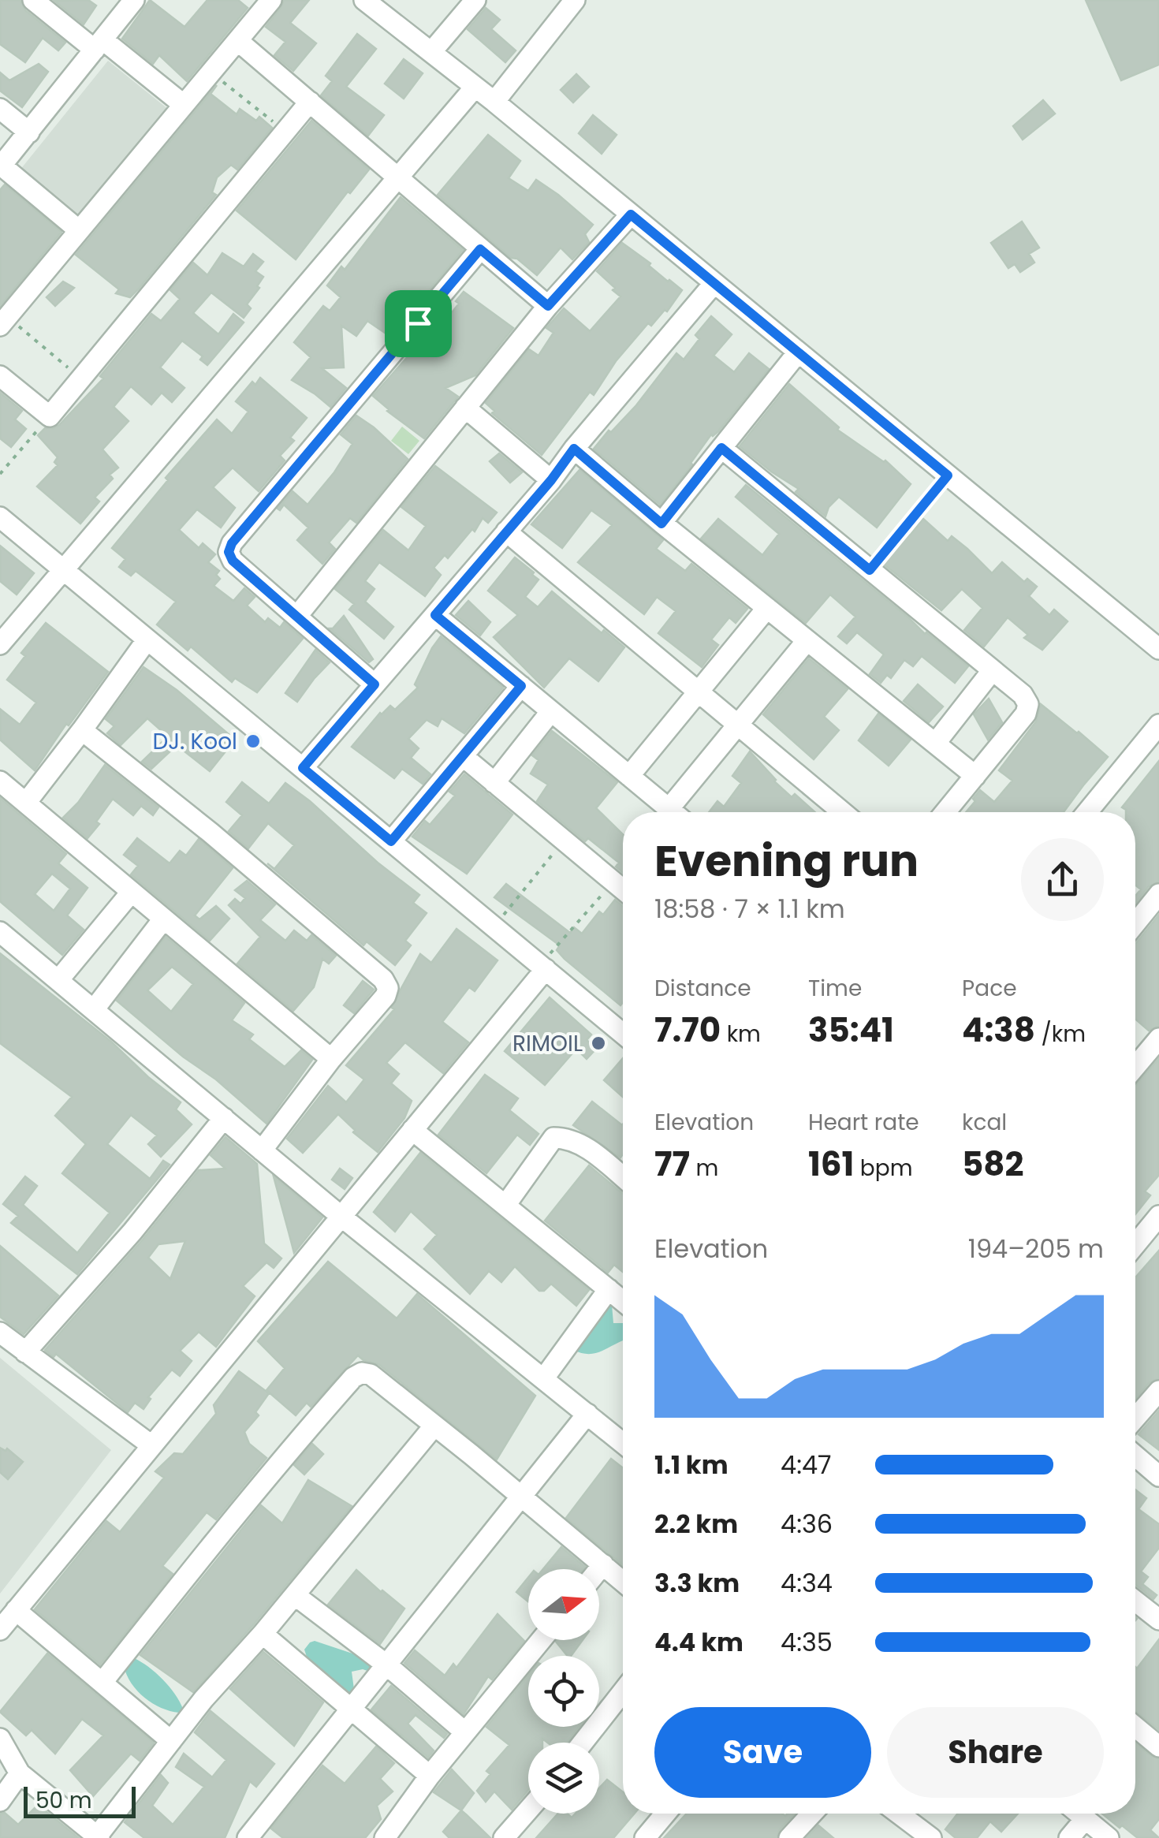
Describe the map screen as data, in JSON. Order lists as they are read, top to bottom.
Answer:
{
  "places": ["DJ. Kool", "RIMOIL"],
  "scale_bar": "50 m",
  "north": "right",
  "page": {
    "heading": ["Evening run", "18:58 · 7 × 1.1 km"],
    "stats": [
      ["Distance", "7.70 km"],
      ["Time", "35:41"],
      ["Pace", "4:38 /km"],
      ["Elevation", "77 m"],
      ["Heart rate", "161 bpm"],
      ["kcal", "582"]
    ],
    "chart": ["Elevation", "194–205 m"],
    "list": [
      {
        "name": "1.1 km",
        "note": "4:47"
      },
      {
        "name": "2.2 km",
        "note": "4:36"
      },
      {
        "name": "3.3 km",
        "note": "4:34"
      },
      {
        "name": "4.4 km",
        "note": "4:35"
      }
    ],
    "buttons": ["Save", "Share"],
    "scale": "50 m"
  }
}
